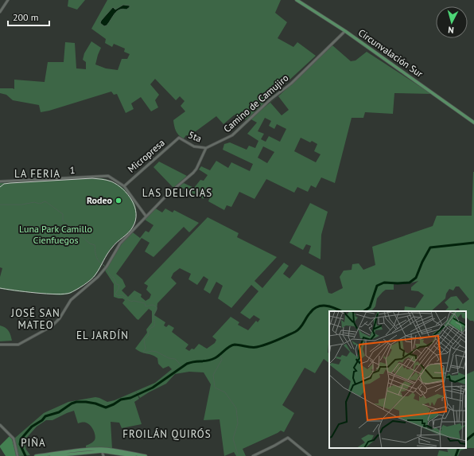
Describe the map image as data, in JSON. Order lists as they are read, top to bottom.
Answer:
{
  "streets": {
    "main road": ["Circunvalación Sur"],
    "street": [
      "Camino de Camujiro",
      "5ta",
      "Micropresa",
      "1"
    ]
  },
  "crossings": [
    ["Circunvalación Sur", "Camino de Camujiro"],
    ["Camino de Camujiro", "5ta"],
    ["5ta", "Micropresa"],
    ["Micropresa", "1"]
  ],
  "districts": [
    "LA FERIA",
    "LAS DELICIAS",
    "JOSÉ SAN MATEO",
    "EL JARDÍN",
    "FROILÁN QUIRÓS",
    "PIÑA"
  ],
  "parks": ["Luna Park Camillo Cienfuegos"],
  "places": ["Rodeo"],
  "scale_bar": "200 m",
  "north": "bottom"
}
